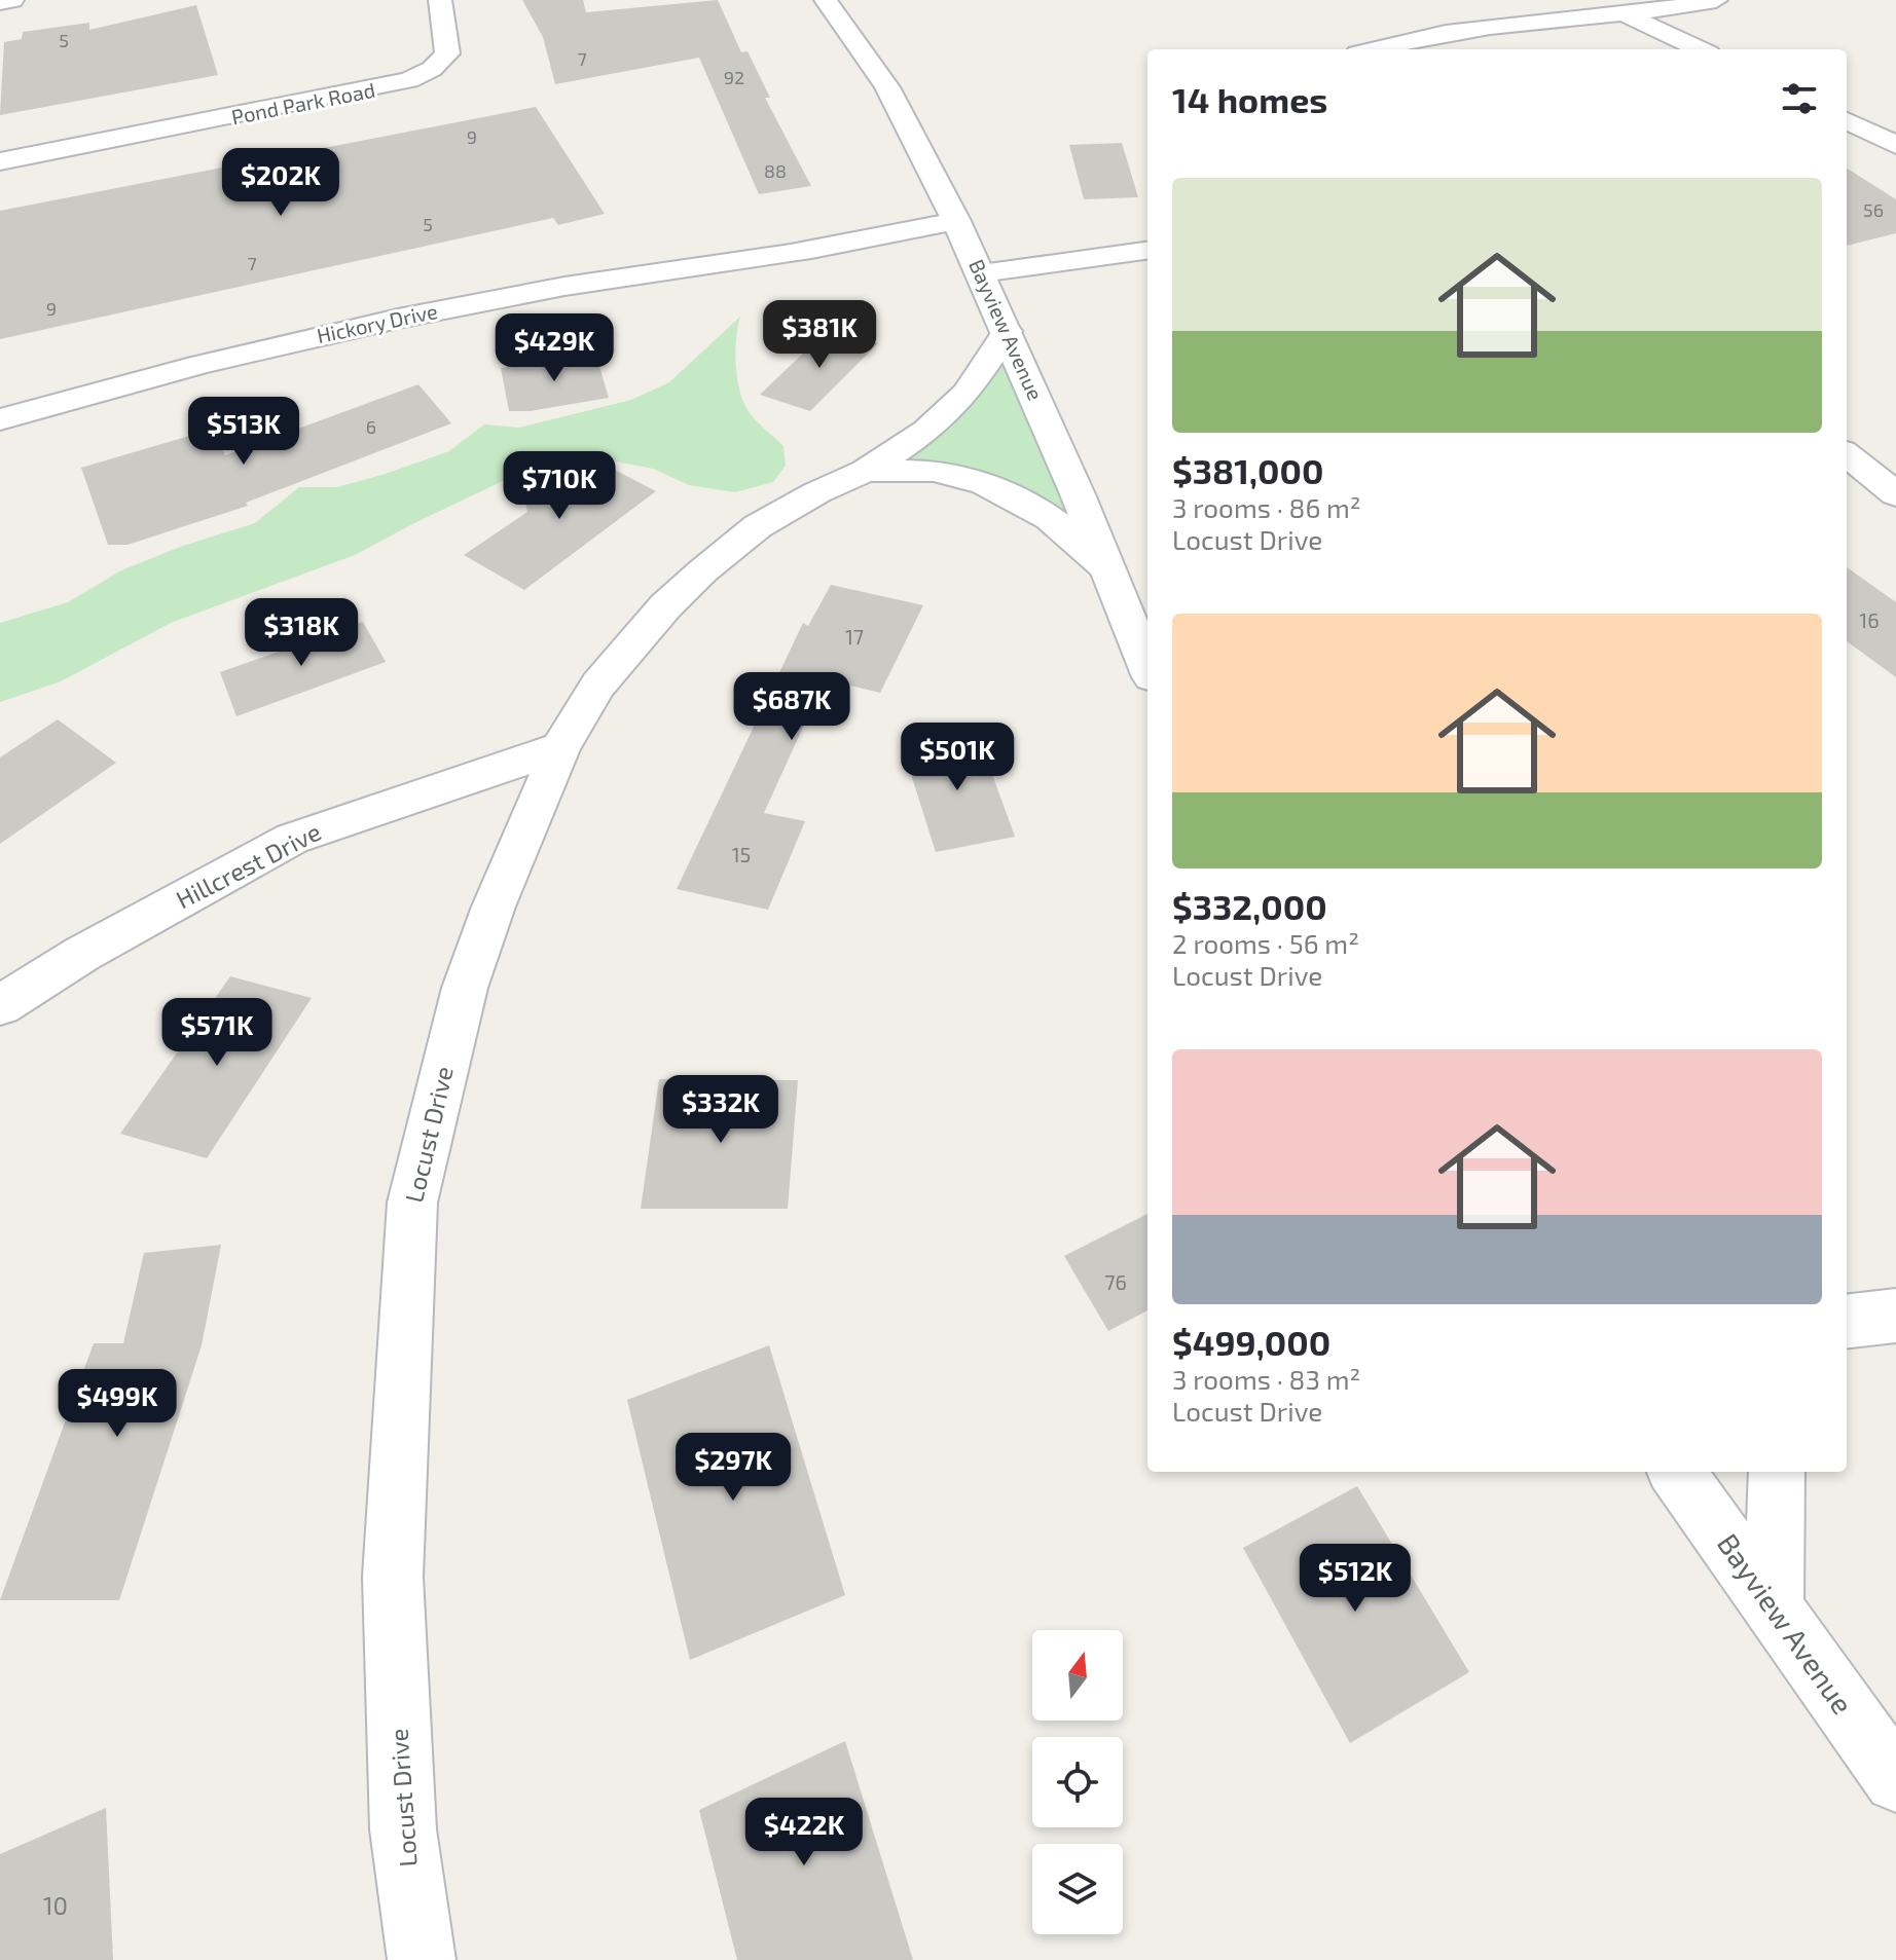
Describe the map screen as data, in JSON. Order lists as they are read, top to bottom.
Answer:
{
  "streets": {
    "street": [
      "Pond Park Road",
      "Hickory Drive",
      "Bayview Avenue",
      "Hillcrest Drive",
      "Locust Drive"
    ]
  },
  "crossings": [
    ["Hickory Drive", "Bayview Avenue"],
    ["Bayview Avenue", "Locust Drive"],
    ["Hillcrest Drive", "Locust Drive"]
  ],
  "house_numbers": [
    "5",
    "7",
    "92",
    "9",
    "88",
    "56",
    "5",
    "7",
    "9",
    "6",
    "16",
    "17",
    "15",
    "76",
    "10"
  ],
  "north": "top",
  "page": {
    "heading": "14 homes",
    "price": [
      "$202K",
      "$381K",
      "$429K",
      "$513K",
      "$710K",
      "$318K",
      "$687K",
      "$501K",
      "$571K",
      "$332K",
      "$499K",
      "$297K",
      "$512K",
      "$422K"
    ],
    "list": [
      {
        "name": "$381,000",
        "note": "3 rooms · 86 m² · Locust Drive"
      },
      {
        "name": "$332,000",
        "note": "2 rooms · 56 m² · Locust Drive"
      },
      {
        "name": "$499,000",
        "note": "3 rooms · 83 m² · Locust Drive"
      }
    ]
  }
}
